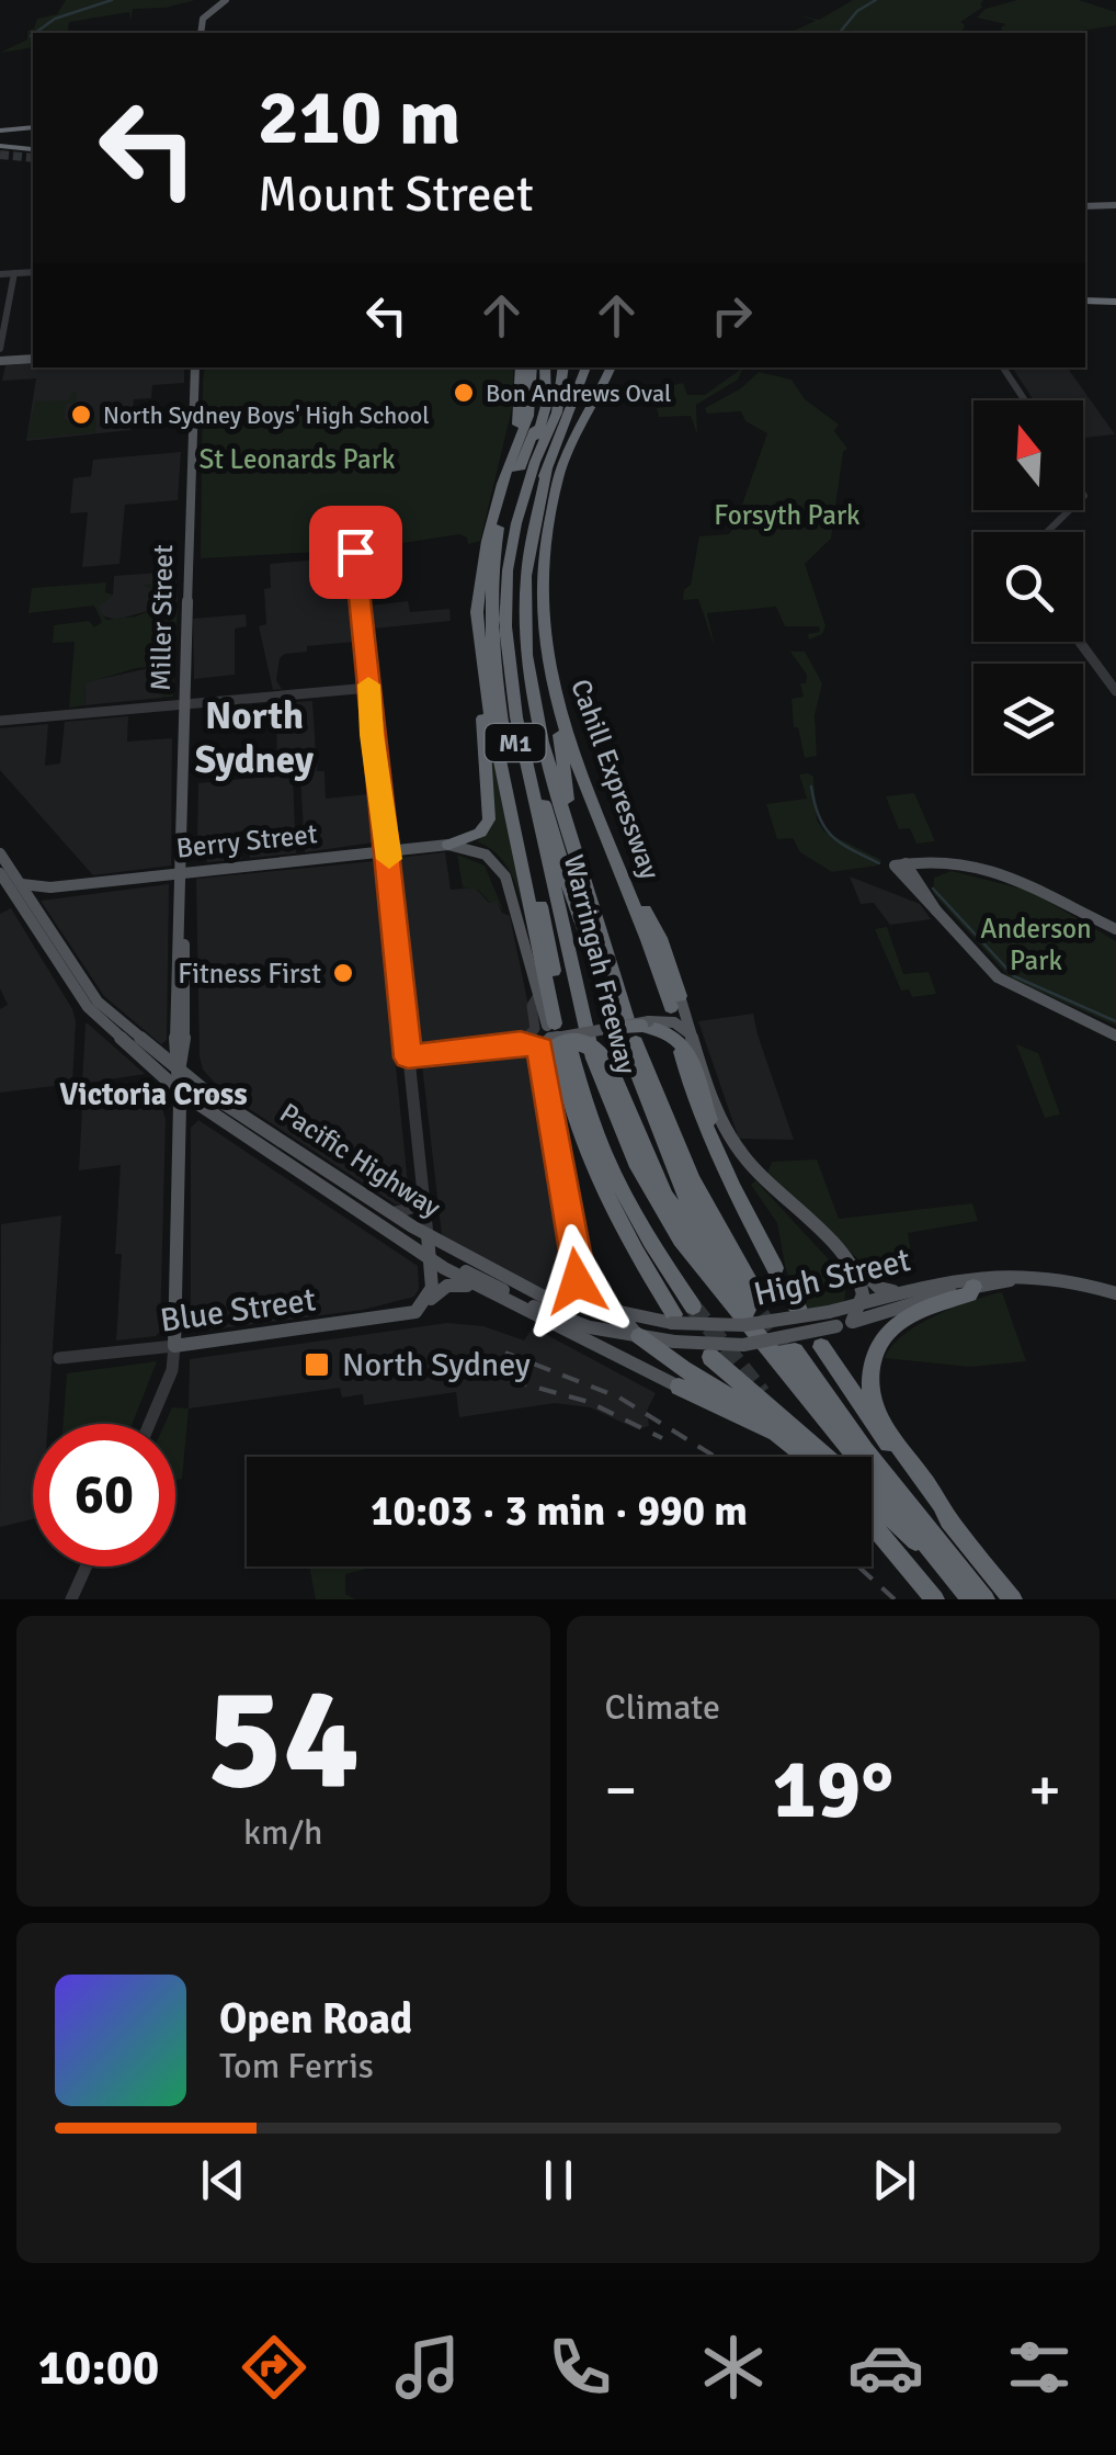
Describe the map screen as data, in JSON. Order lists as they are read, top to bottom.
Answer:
{
  "streets": {
    "highway": [
      "M1",
      "Cahill Expressway",
      "Warringah Freeway",
      "Pacific Highway"
    ],
    "main road": [
      "Miller Street",
      "Berry Street",
      "High Street",
      "Blue Street"
    ]
  },
  "crossings": [
    ["Miller Street", "Berry Street"],
    ["Miller Street", "Pacific Highway"],
    ["Miller Street", "Blue Street"],
    ["M1", "Warringah Freeway"],
    ["M1", "High Street"],
    ["Cahill Expressway", "Warringah Freeway"],
    ["Cahill Expressway", "High Street"],
    ["Berry Street", "Pacific Highway"],
    ["Pacific Highway", "High Street"],
    ["Pacific Highway", "Blue Street"]
  ],
  "districts": ["North Sydney", "Victoria Cross"],
  "parks": ["St Leonards Park", "Forsyth Park", "Anderson Park"],
  "places": {
    "other": ["Bon Andrews Oval", "North Sydney Boys' High School", "Fitness First"],
    "transit": ["North Sydney"]
  },
  "north": "top",
  "page": {
    "turn": ["210 m", "Mount Street"],
    "limit": "60",
    "trip": "10:03 · 3 min · 990 m",
    "tile": [
      ["54", "km/h"],
      "Climate"
    ],
    "heat": ["−", "19°", "+"],
    "song": ["Open Road", "Tom Ferris"],
    "tabs": "10:00"
  }
}
